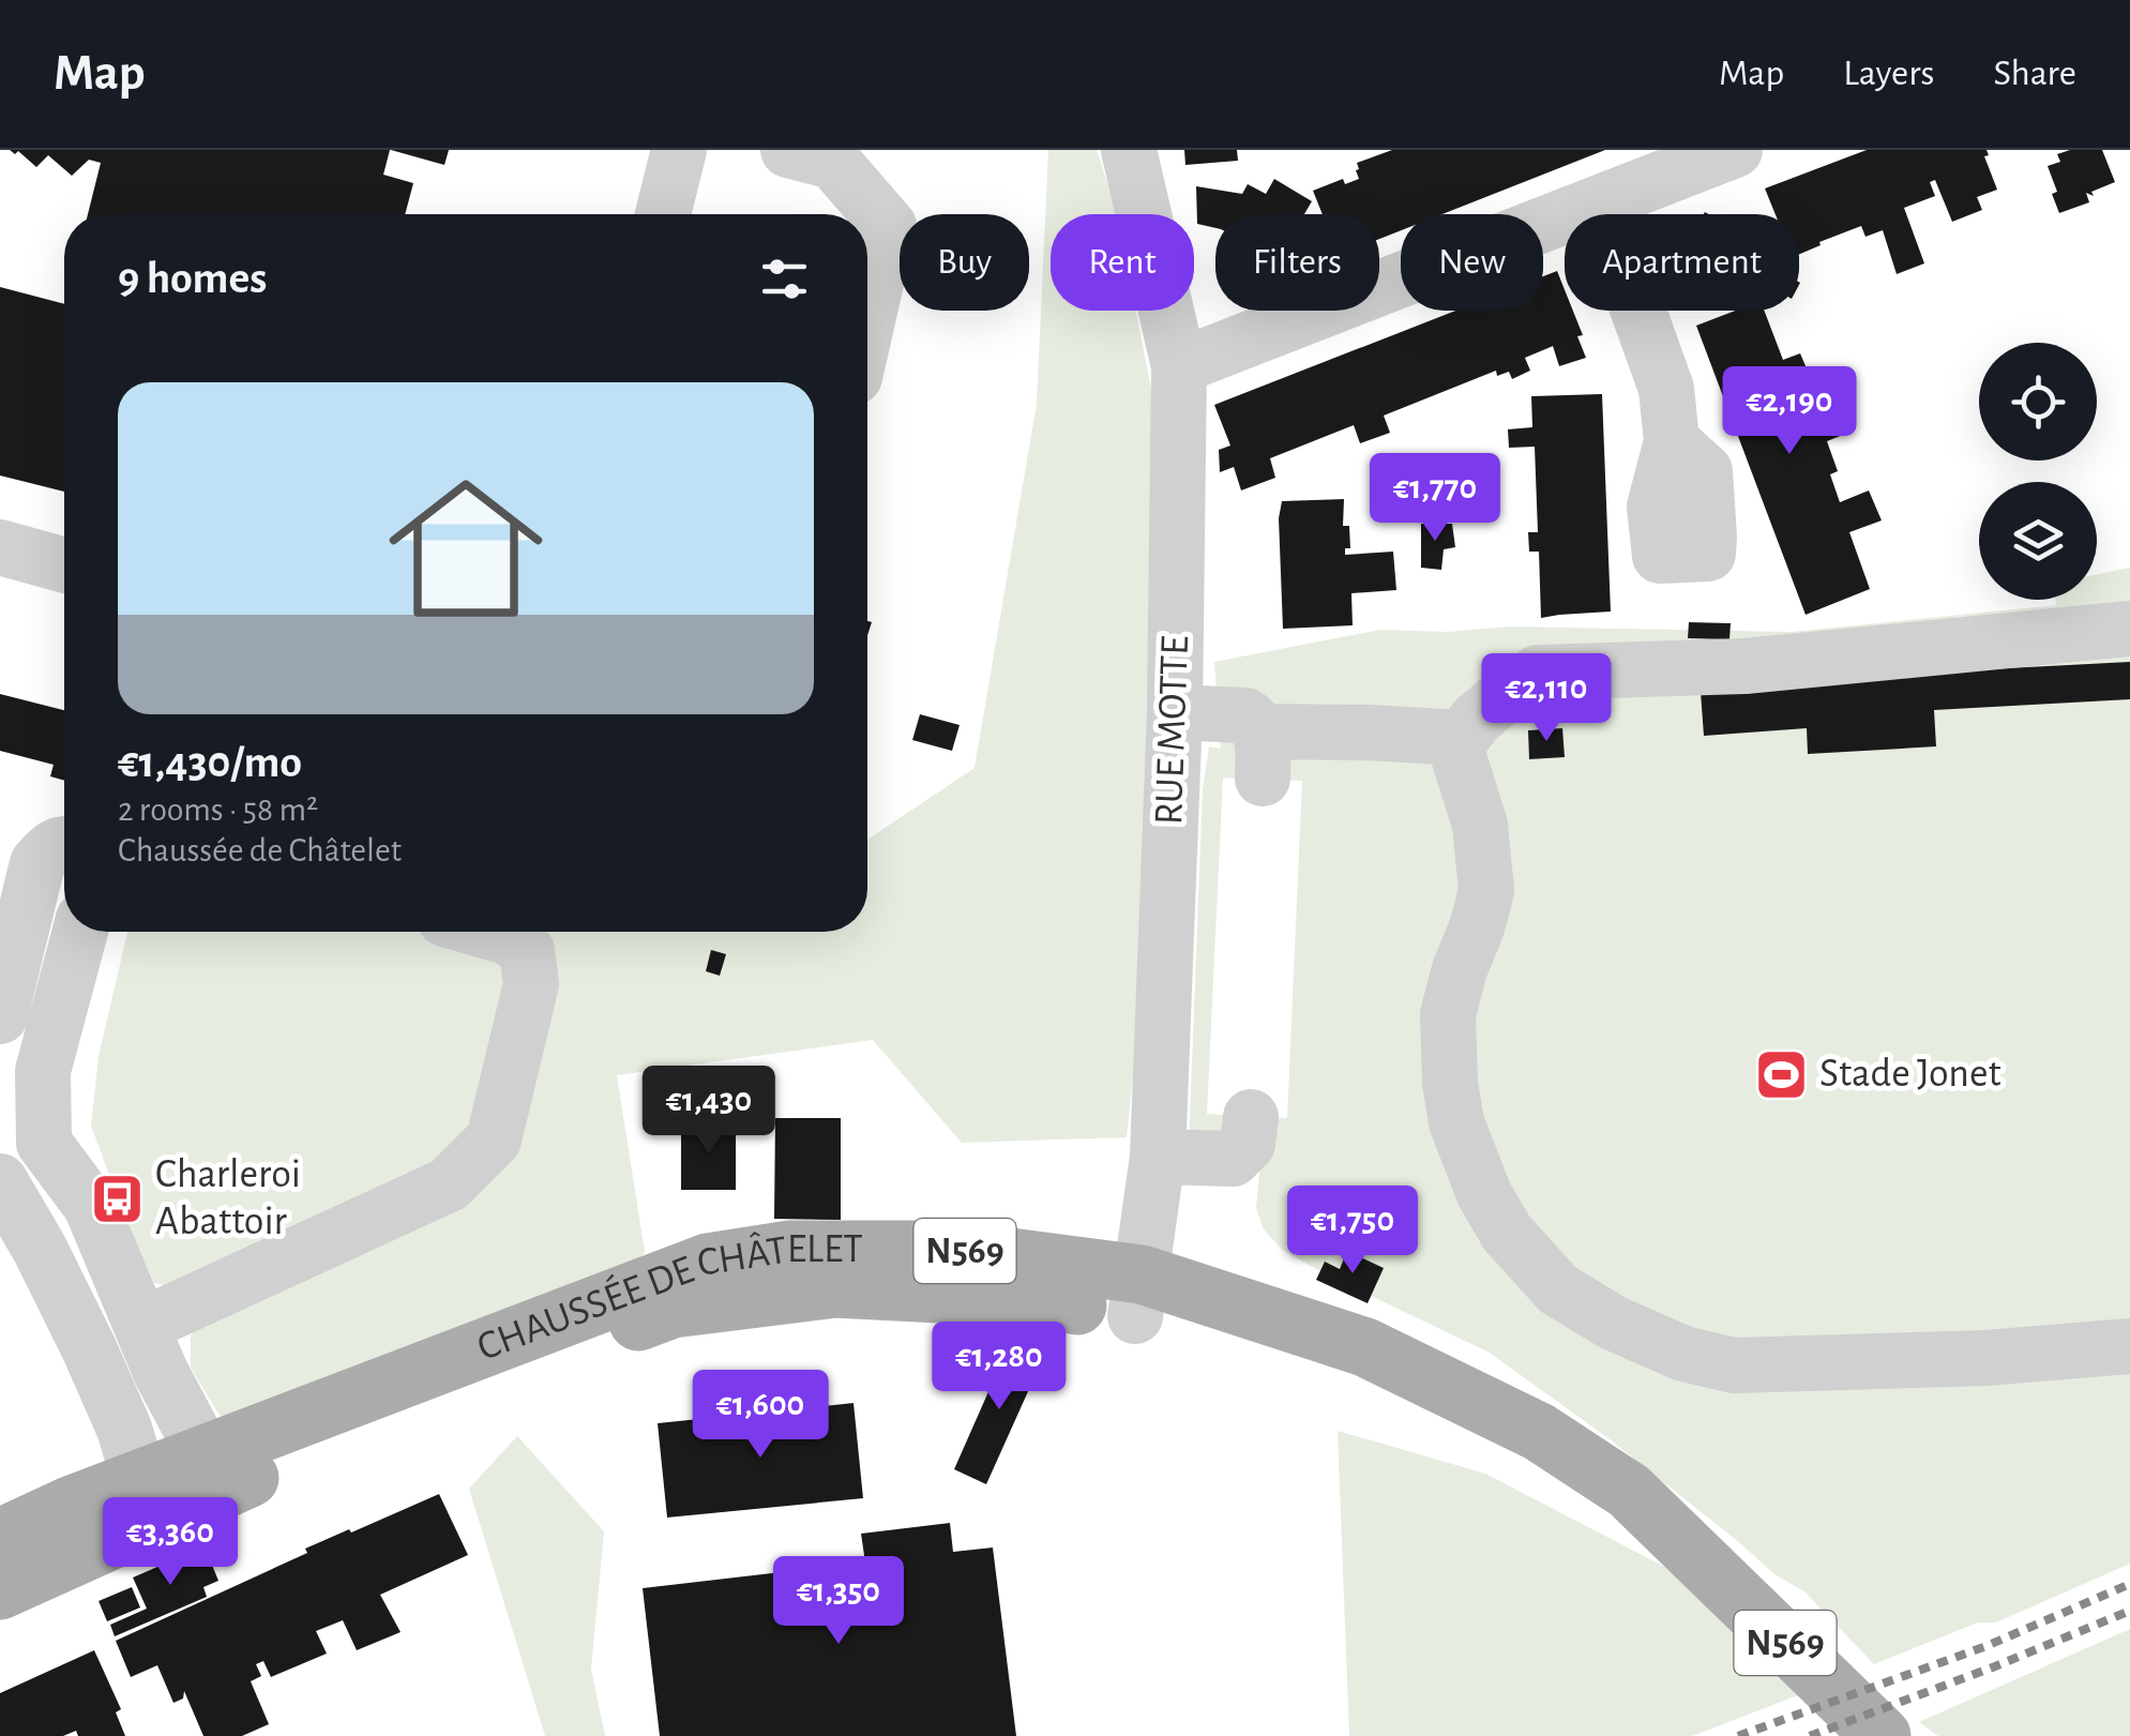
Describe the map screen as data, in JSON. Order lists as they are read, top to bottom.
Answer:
{
  "streets": {
    "main road": ["N569", "CHAUSSÉE DE CHÂTELET"],
    "street": ["RUE MOTTE"]
  },
  "crossings": [
    ["RUE MOTTE", "CHAUSSÉE DE CHÂTELET"]
  ],
  "places": {
    "sports": ["Stade Jonet"],
    "bus stop": ["Charleroi Abattoir"]
  },
  "page": {
    "header": "Map",
    "nav": ["Map", "Layers", "Share"],
    "chip": [
      "Buy",
      "Rent",
      "Filters",
      "New",
      "Apartment"
    ],
    "heading": "9 homes",
    "list": [
      {
        "name": "€1,430/mo",
        "note": "2 rooms · 58 m² · Chaussée de Châtelet"
      }
    ],
    "price": [
      "€2,190",
      "€1,770",
      "€2,110",
      "€1,430",
      "€1,750",
      "€1,280",
      "€1,600",
      "€3,360",
      "€1,350"
    ]
  }
}
